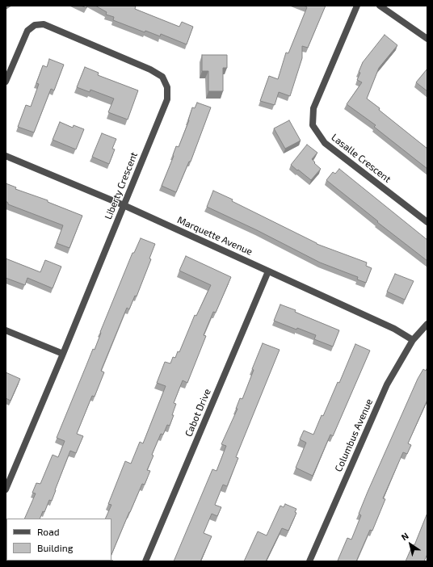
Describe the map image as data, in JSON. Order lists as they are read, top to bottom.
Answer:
{
  "streets": {
    "street": [
      "Lasalle Crescent",
      "Liberty Crescent",
      "Marquette Avenue",
      "Cabot Drive",
      "Columbus Avenue"
    ]
  },
  "crossings": [
    ["Liberty Crescent", "Marquette Avenue"],
    ["Marquette Avenue", "Cabot Drive"],
    ["Marquette Avenue", "Columbus Avenue"]
  ],
  "legend": ["Road", "Building"],
  "north": "top left"
}
